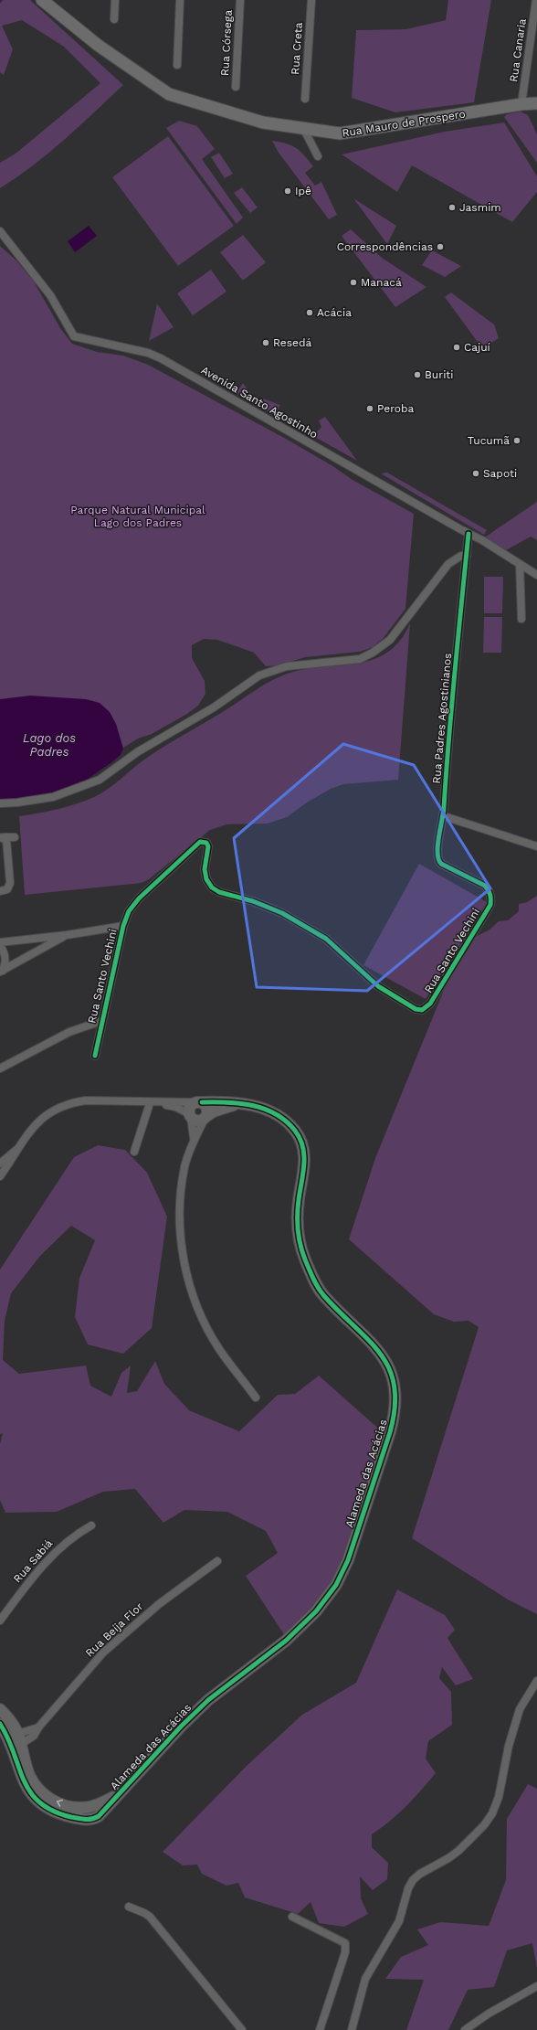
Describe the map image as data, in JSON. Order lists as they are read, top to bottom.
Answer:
{
  "streets": {
    "main road": ["Rua Mauro de Prospero"],
    "street": [
      "Rua Córsega",
      "Rua Creta",
      "Rua Canaria",
      "Avenida Santo Agostinho",
      "Rua Padres Agostinianos",
      "Rua Santo Vechini",
      "Alameda das Acácias",
      "Rua Sabiá",
      "Rua Beíja Flor"
    ]
  },
  "crossings": [
    ["Rua Canaria", "Rua Mauro de Prospero"],
    ["Avenida Santo Agostinho", "Rua Padres Agostinianos"],
    ["Rua Padres Agostinianos", "Rua Santo Vechini"],
    ["Alameda das Acácias", "Rua Beíja Flor"]
  ],
  "water": ["Lago dos Padres"],
  "parks": ["Parque Natural Municipal Lago dos Padres"],
  "places": [
    "Ipê",
    "Jasmim",
    "Correspondências",
    "Manacá",
    "Acácia",
    "Resedá",
    "Cajuí",
    "Buriti",
    "Peroba",
    "Tucumã",
    "Sapoti"
  ]
}
